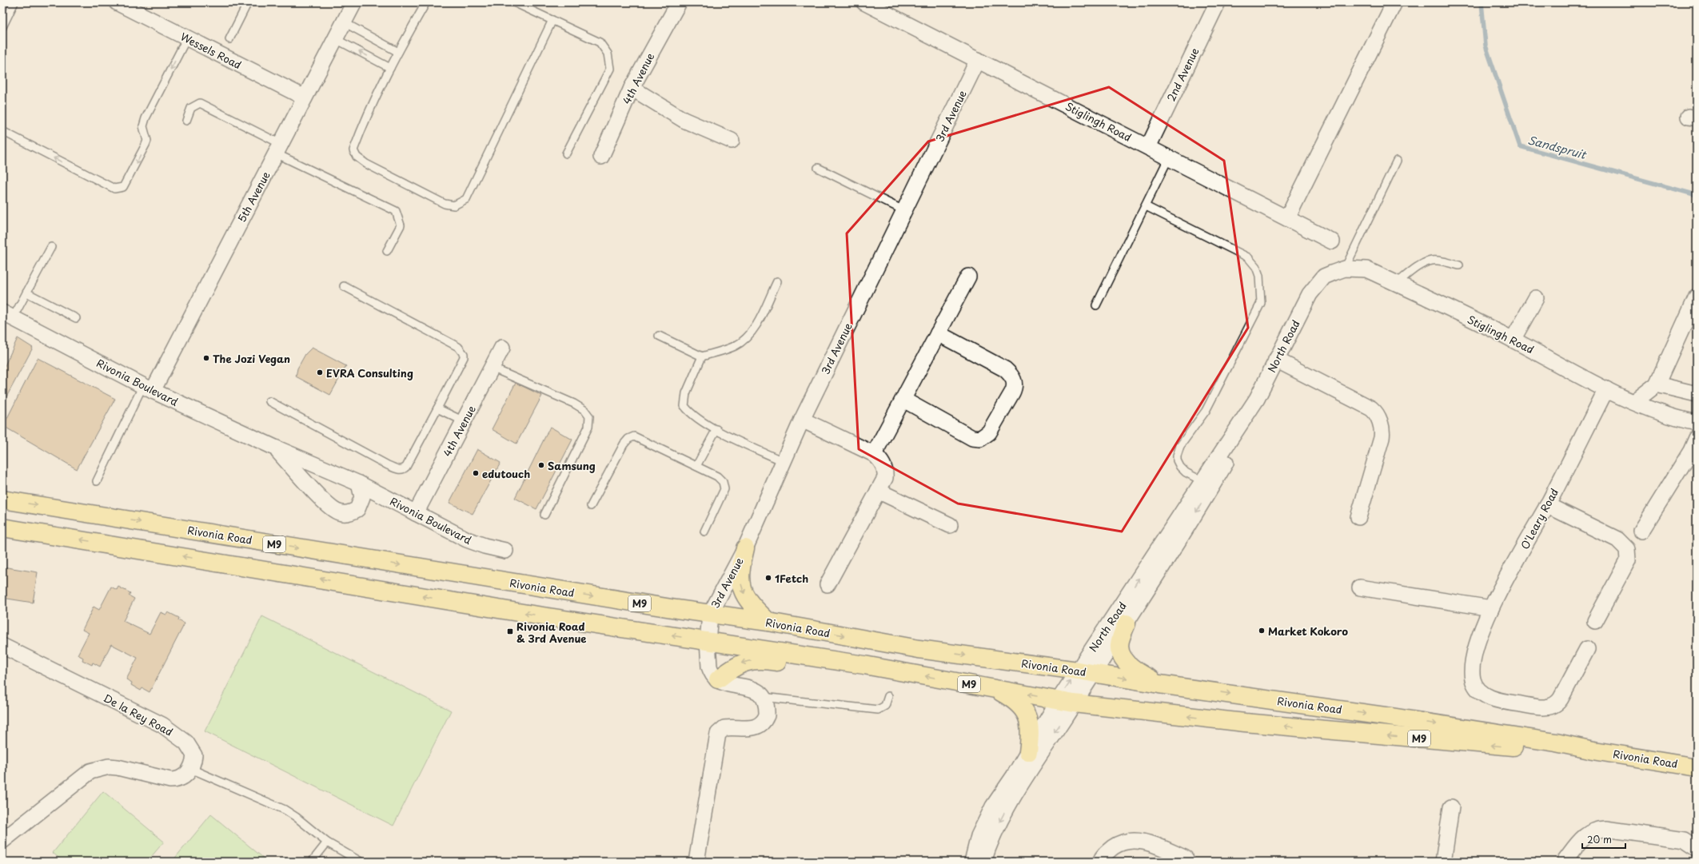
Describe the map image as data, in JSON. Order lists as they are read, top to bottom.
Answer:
{
  "streets": {
    "main road": ["Rivonia Road", "M9"],
    "street": [
      "Wessels Road",
      "2nd Avenue",
      "4th Avenue",
      "3rd Avenue",
      "Stiglingh Road",
      "5th Avenue",
      "North Road",
      "Rivonia Boulevard",
      "O'Leary Road",
      "De la Rey Road"
    ]
  },
  "crossings": [
    ["Wessels Road", "5th Avenue"],
    ["2nd Avenue", "Stiglingh Road"],
    ["4th Avenue", "Rivonia Boulevard"],
    ["3rd Avenue", "Stiglingh Road"],
    ["3rd Avenue", "Rivonia Road"],
    ["Stiglingh Road", "North Road"],
    ["Stiglingh Road", "O'Leary Road"],
    ["5th Avenue", "Rivonia Boulevard"],
    ["North Road", "Rivonia Road"]
  ],
  "water": ["Sandspruit"],
  "places": {
    "other": [
      "The Jozi Vegan",
      "EVRA Consulting",
      "Samsung",
      "edutouch",
      "1Fetch",
      "Market Kokoro"
    ],
    "transit": ["Rivonia Road & 3rd Avenue"]
  },
  "scale_bar": "20 m"
}
